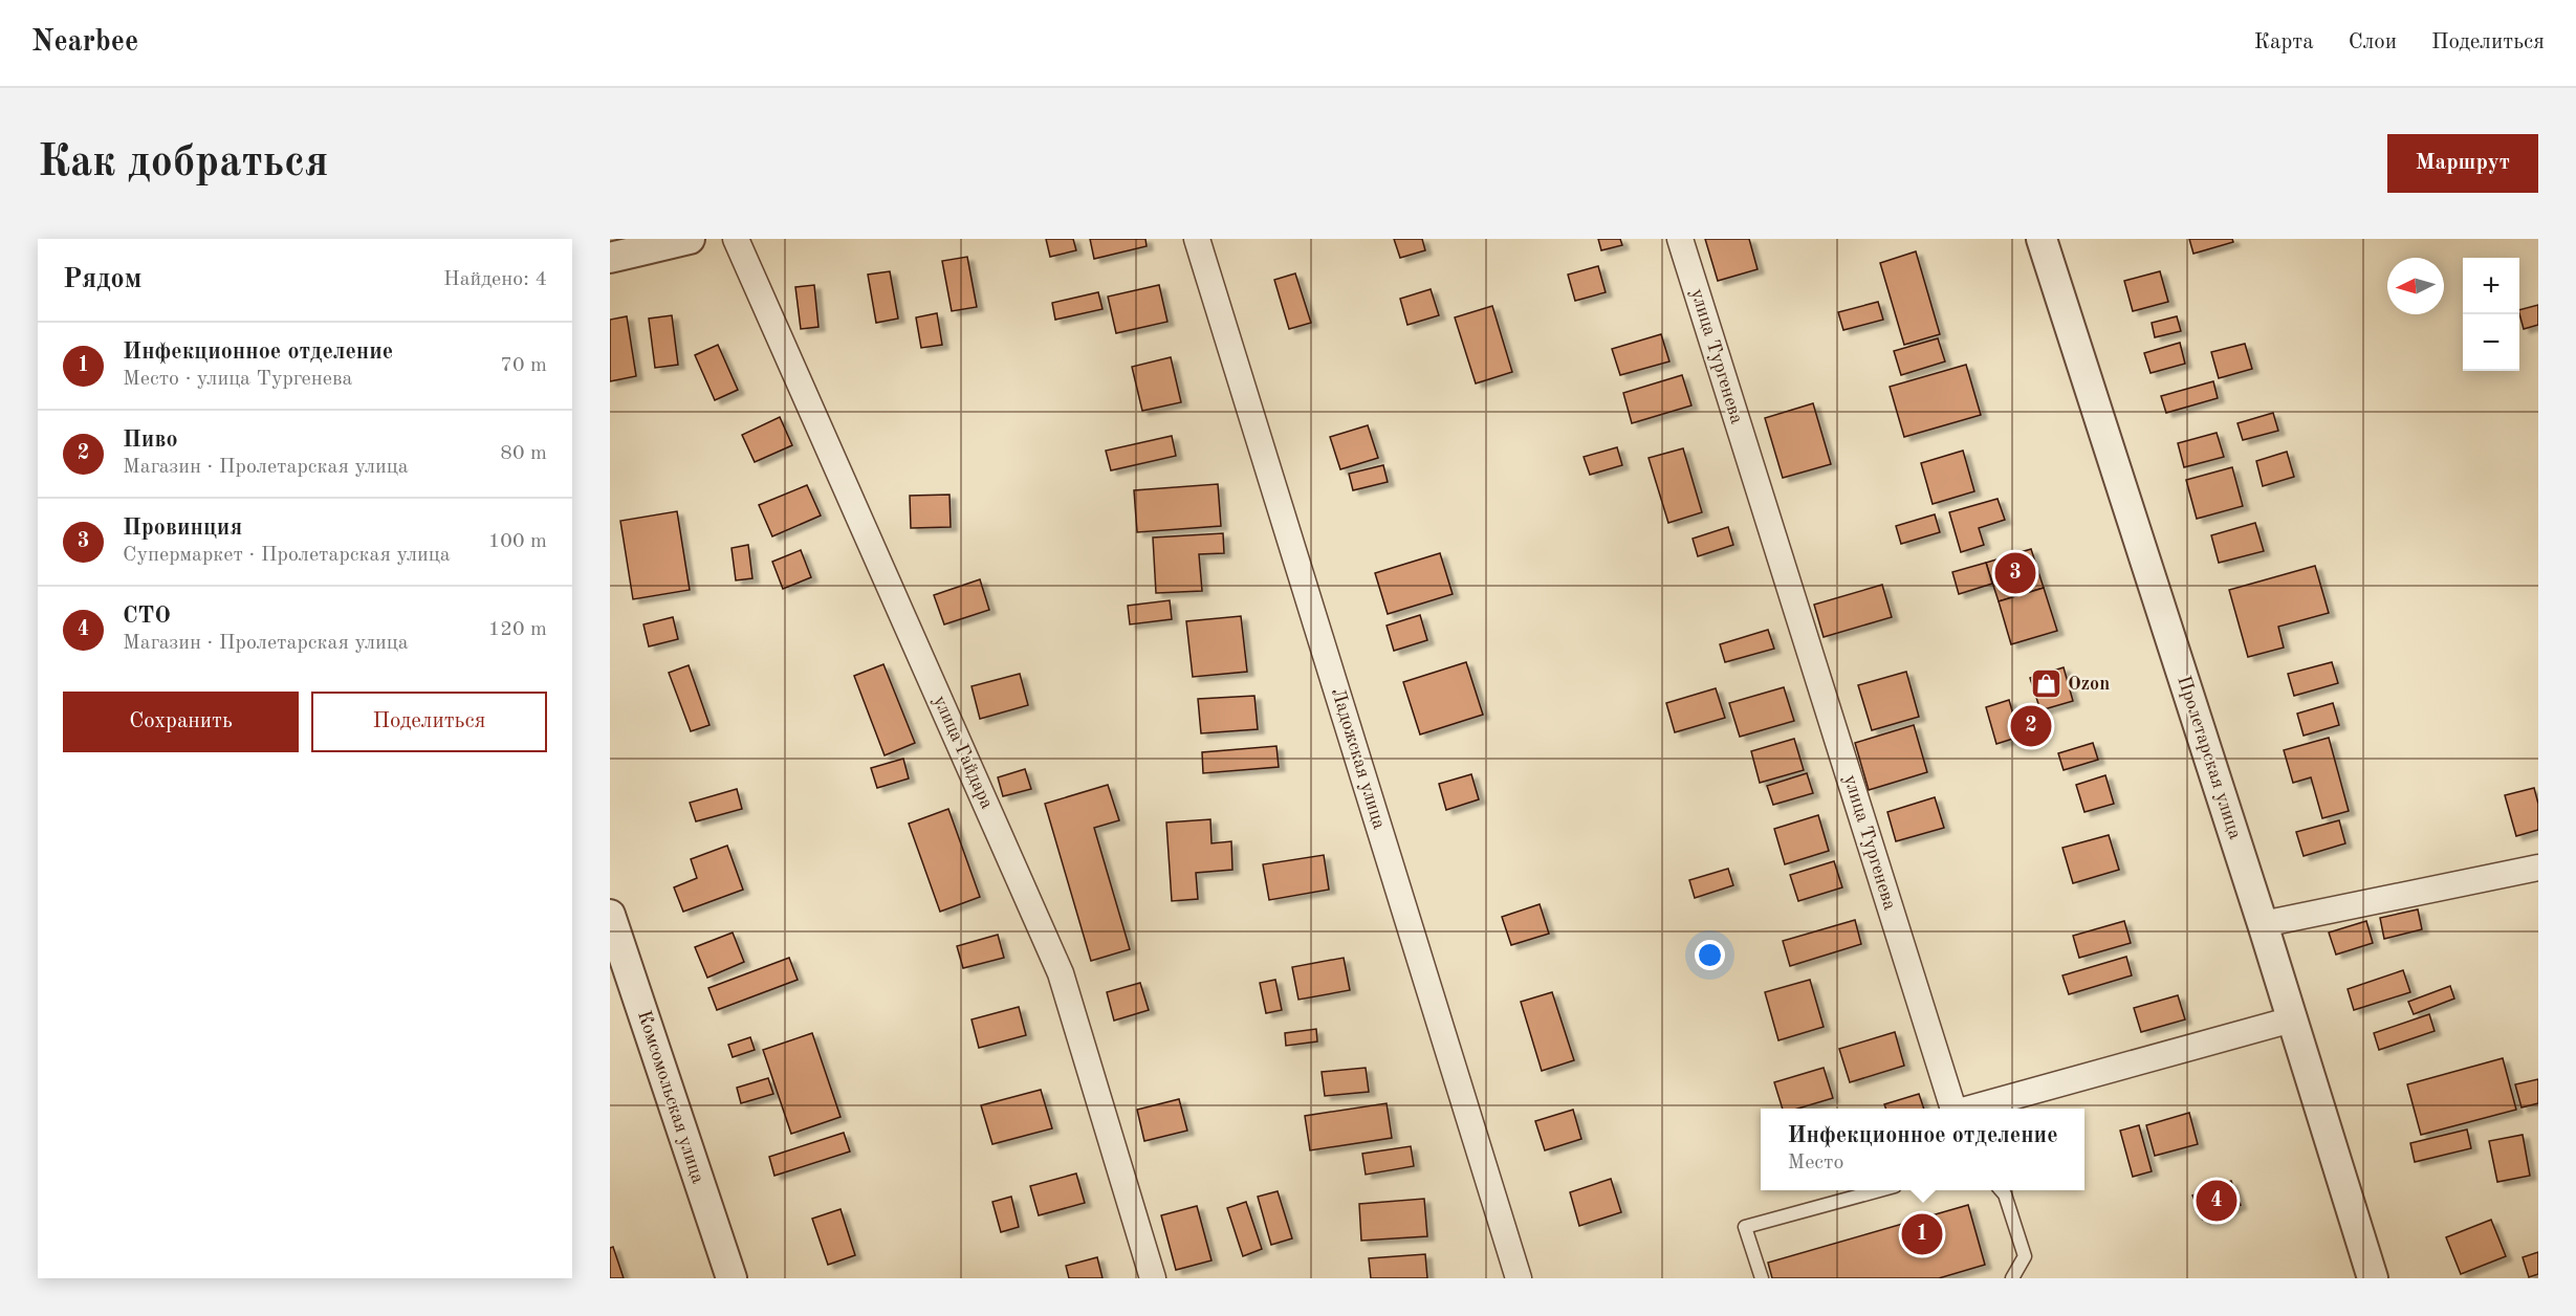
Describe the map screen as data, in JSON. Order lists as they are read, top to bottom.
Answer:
{
  "streets": {
    "street": [
      "улица Тургенева",
      "улица Гайдара",
      "Пролетарская улица",
      "Ладожская улица",
      "Комсомольская улица"
    ]
  },
  "crossings": [
    ["улица Тургенева", "Пролетарская улица"]
  ],
  "places": {
    "shop": ["Ozon"]
  },
  "north": "left",
  "page": {
    "header": "Nearbee",
    "nav": ["Карта", "Слои", "Поделиться"],
    "buttons": [
      "Маршрут",
      ["Сохранить", "Поделиться"]
    ],
    "title": "Как добраться",
    "heading": ["Рядом", "Найдено: 4"],
    "map_buttons": ["+", "−"],
    "list": [
      {
        "mark": "1",
        "name": "Инфекционное отделение",
        "note": "Место · улица Тургенева",
        "value": "70 m"
      },
      {
        "mark": "2",
        "name": "Пиво",
        "note": "Магазин · Пролетарская улица",
        "value": "80 m"
      },
      {
        "mark": "3",
        "name": "Провинция",
        "note": "Супермаркет · Пролетарская улица",
        "value": "100 m"
      },
      {
        "mark": "4",
        "name": "СТО",
        "note": "Магазин · Пролетарская улица",
        "value": "120 m"
      }
    ],
    "pins": [
      "3",
      "2",
      "4",
      "1"
    ],
    "popup": ["Инфекционное отделение", "Место"]
  }
}
